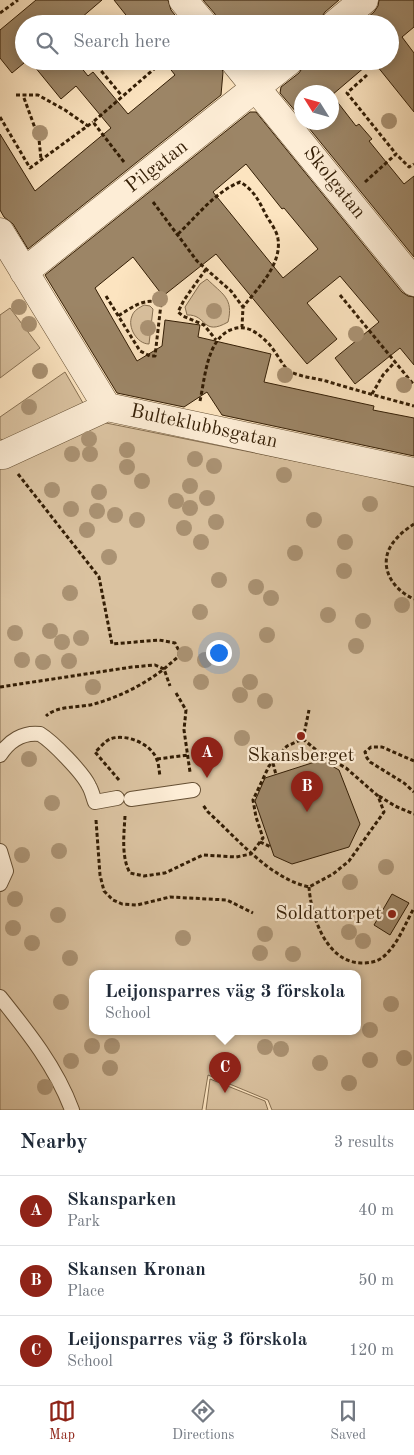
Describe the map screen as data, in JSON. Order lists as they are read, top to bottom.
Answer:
{
  "streets": {
    "street": ["Pilgatan", "Skolgatan", "Bulteklubbsgatan"]
  },
  "crossings": [
    ["Pilgatan", "Skolgatan"]
  ],
  "places": ["Skansberget", "Soldattorpet"],
  "north": "top left",
  "page": {
    "search": "Search here",
    "pins": ["A", "B", "C"],
    "popup": ["Leijonsparres väg 3 förskola", "School"],
    "heading": ["Nearby", "3 results"],
    "list": [
      {
        "mark": "A",
        "name": "Skansparken",
        "note": "Park",
        "value": "40 m"
      },
      {
        "mark": "B",
        "name": "Skansen Kronan",
        "note": "Place",
        "value": "50 m"
      },
      {
        "mark": "C",
        "name": "Leijonsparres väg 3 förskola",
        "note": "School",
        "value": "120 m"
      }
    ],
    "nav": ["Map", "Directions", "Saved"]
  }
}
